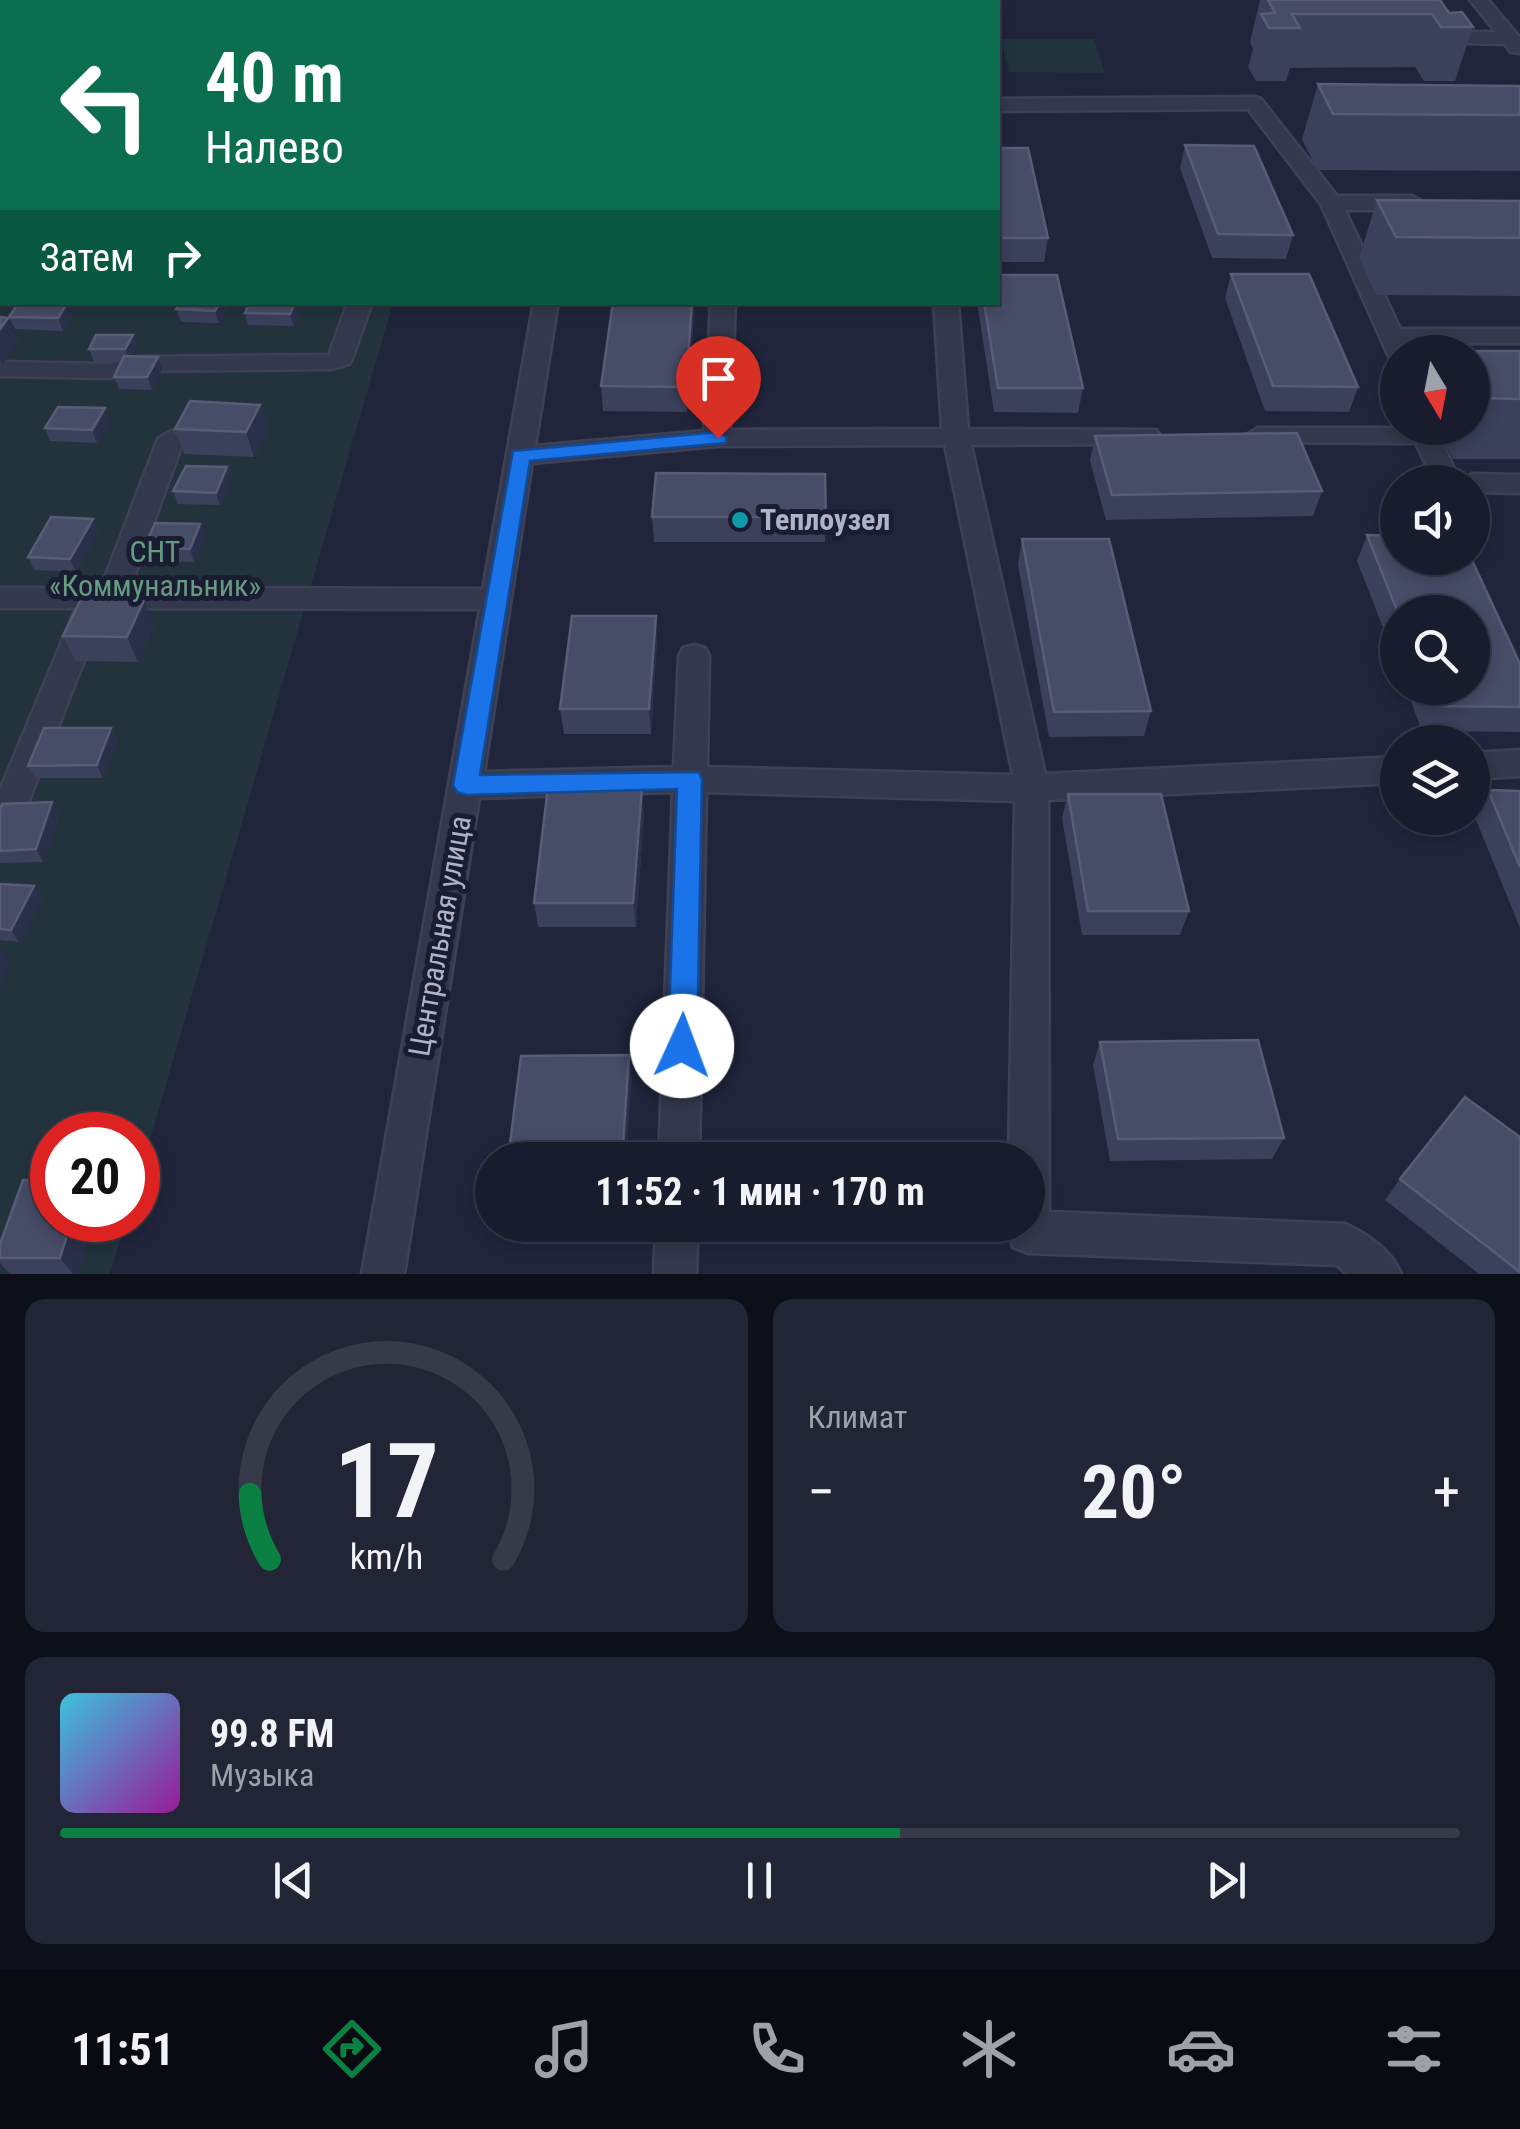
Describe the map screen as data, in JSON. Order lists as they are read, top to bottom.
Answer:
{
  "streets": {
    "street": ["Центральная улица"]
  },
  "parks": ["СНТ «Коммунальник»"],
  "places": ["Теплоузел"],
  "north": "bottom",
  "page": {
    "turn": ["40 m", "Налево"],
    "then": "Затем",
    "limit": "20",
    "trip": "11:52 · 1 мин · 170 m",
    "tile": "Климат",
    "heat": ["−", "20°", "+"],
    "song": ["99.8 FM", "Музыка"],
    "tabs": "11:51",
    "gauge": ["17", "km/h"]
  }
}
